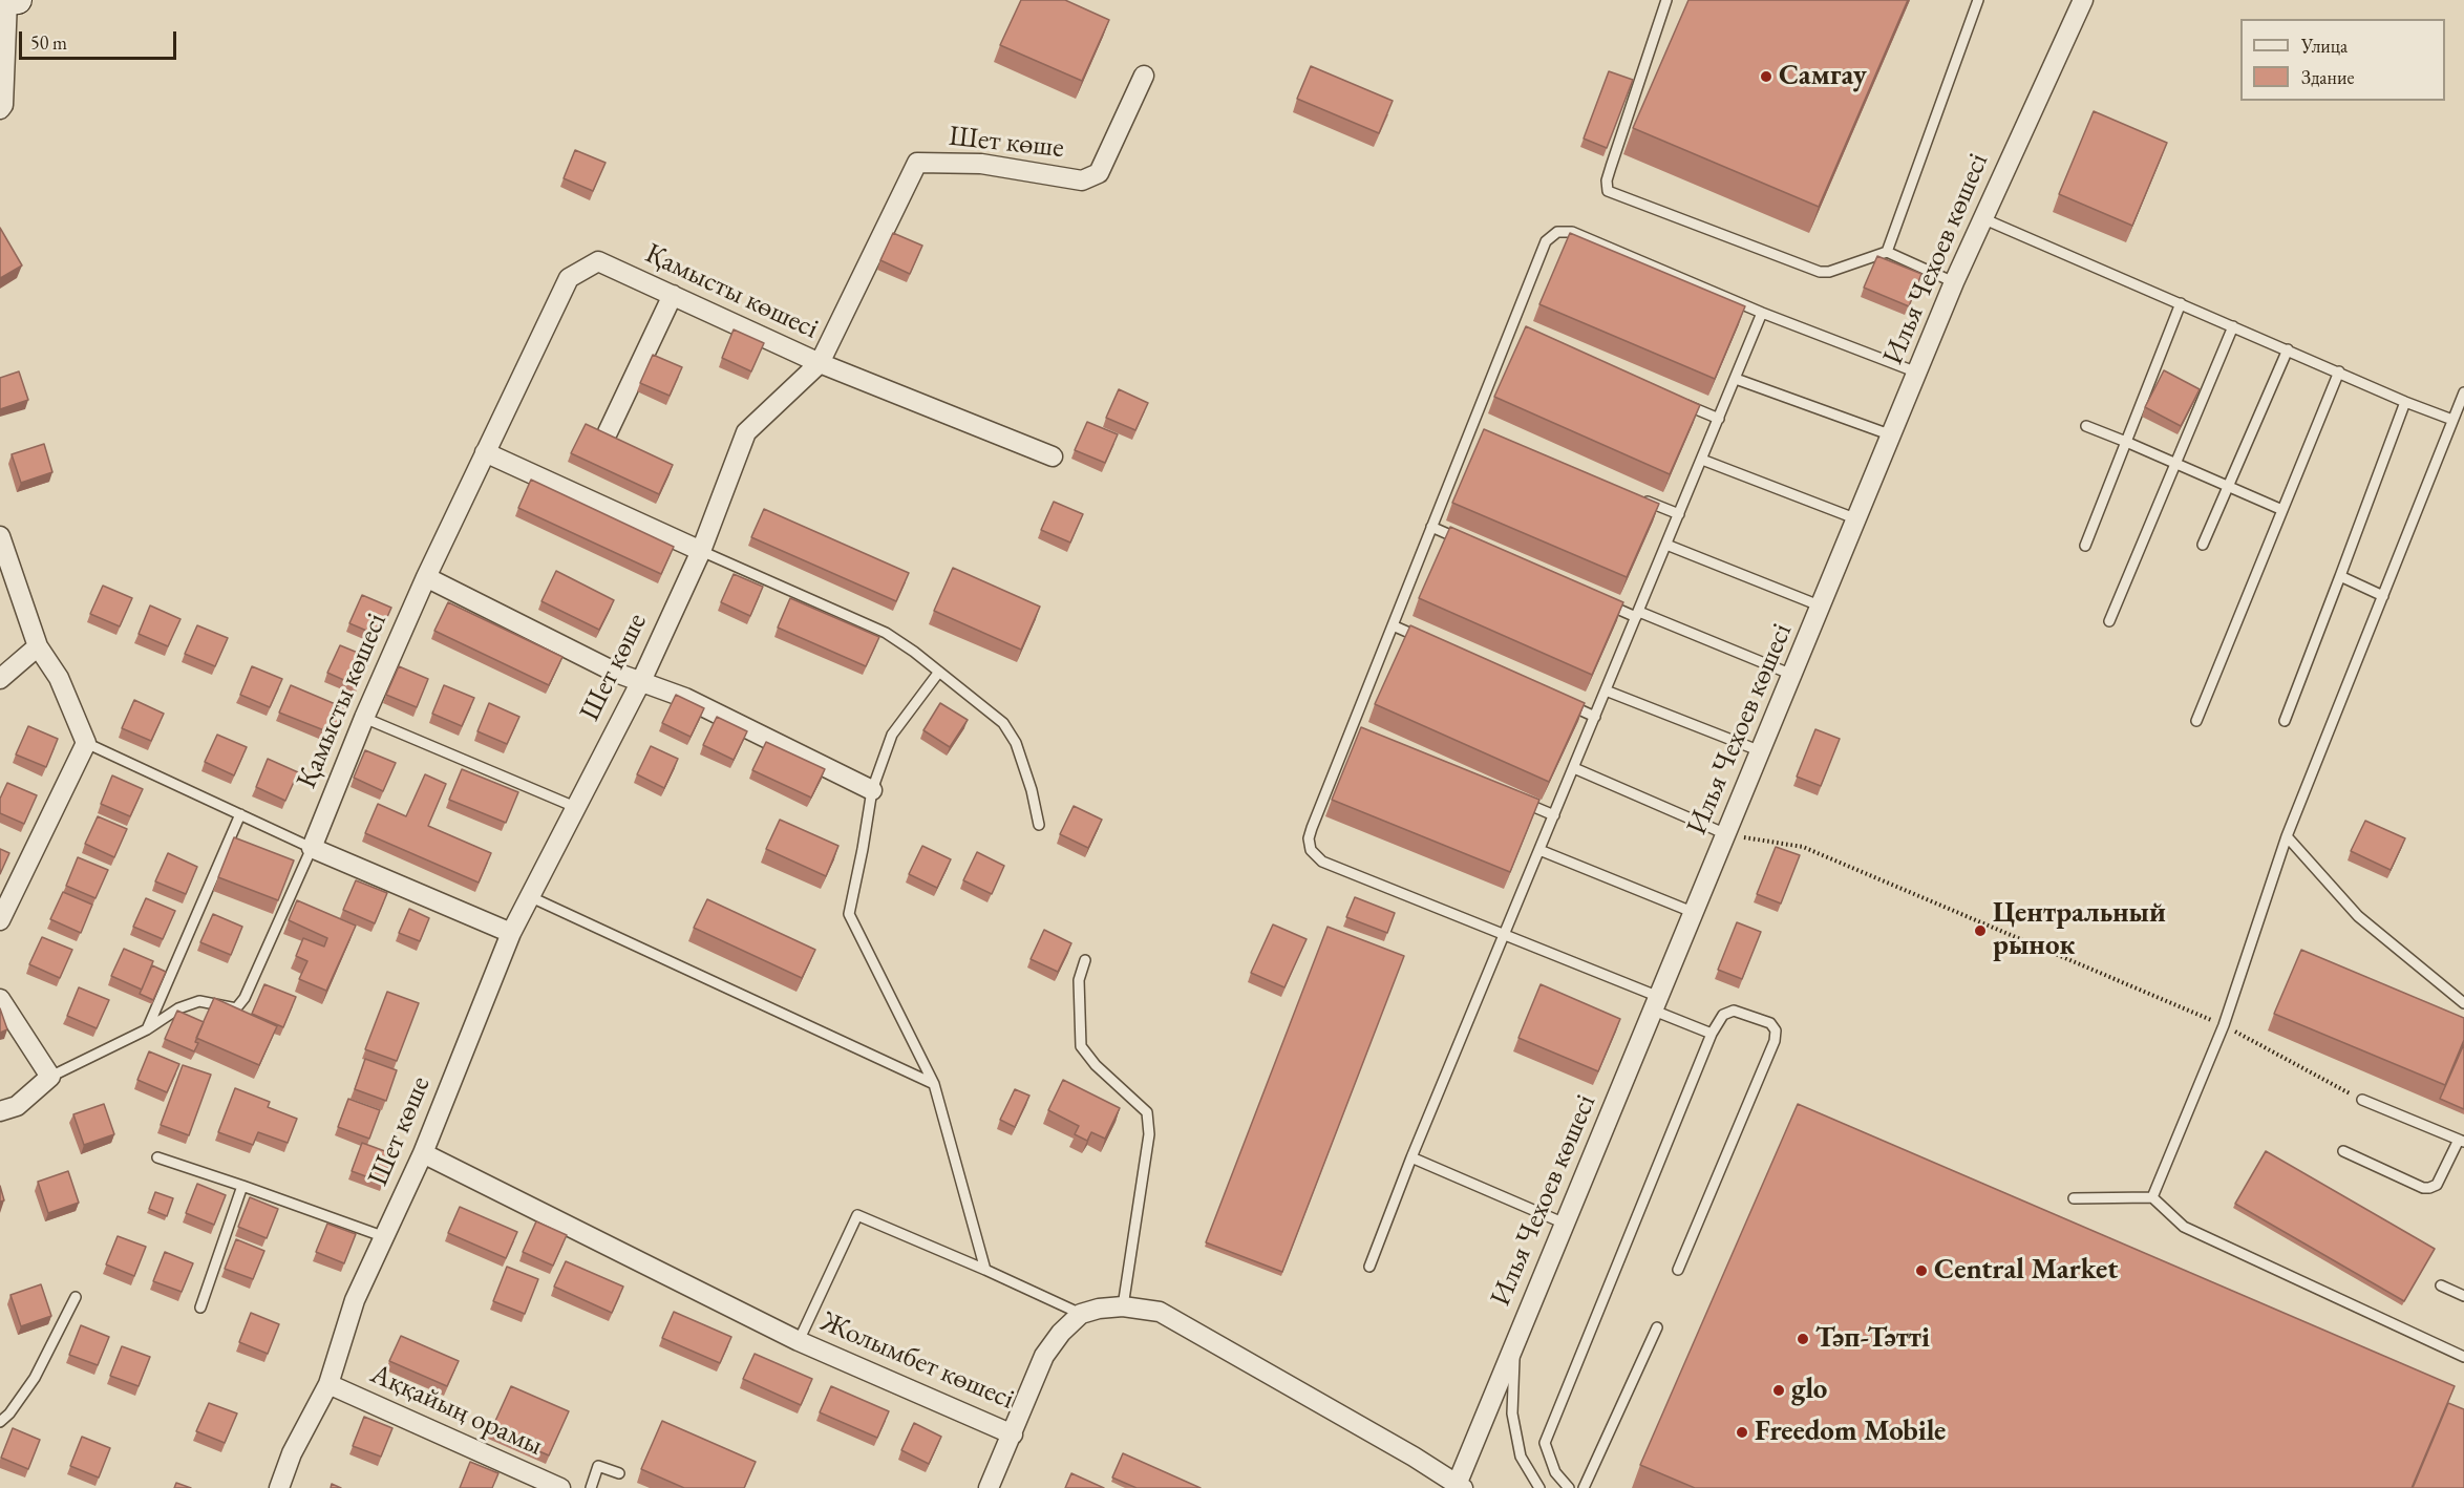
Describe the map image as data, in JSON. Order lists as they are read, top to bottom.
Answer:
{
  "streets": {
    "street": [
      "Шет көше",
      "Илья Чехоев көшесі",
      "Қамысты көшесі",
      "Жолымбет көшесі",
      "Аққайың орамы"
    ]
  },
  "crossings": [
    ["Шет көше", "Қамысты көшесі"],
    ["Шет көше", "Жолымбет көшесі"],
    ["Шет көше", "Аққайың орамы"]
  ],
  "places": [
    "Самгау",
    "Центральный рынок",
    "Central Market",
    "Тәп-Тәтті",
    "glo",
    "Freedom Mobile"
  ],
  "legend": ["Улица", "Здание"],
  "scale_bar": "50 m"
}
